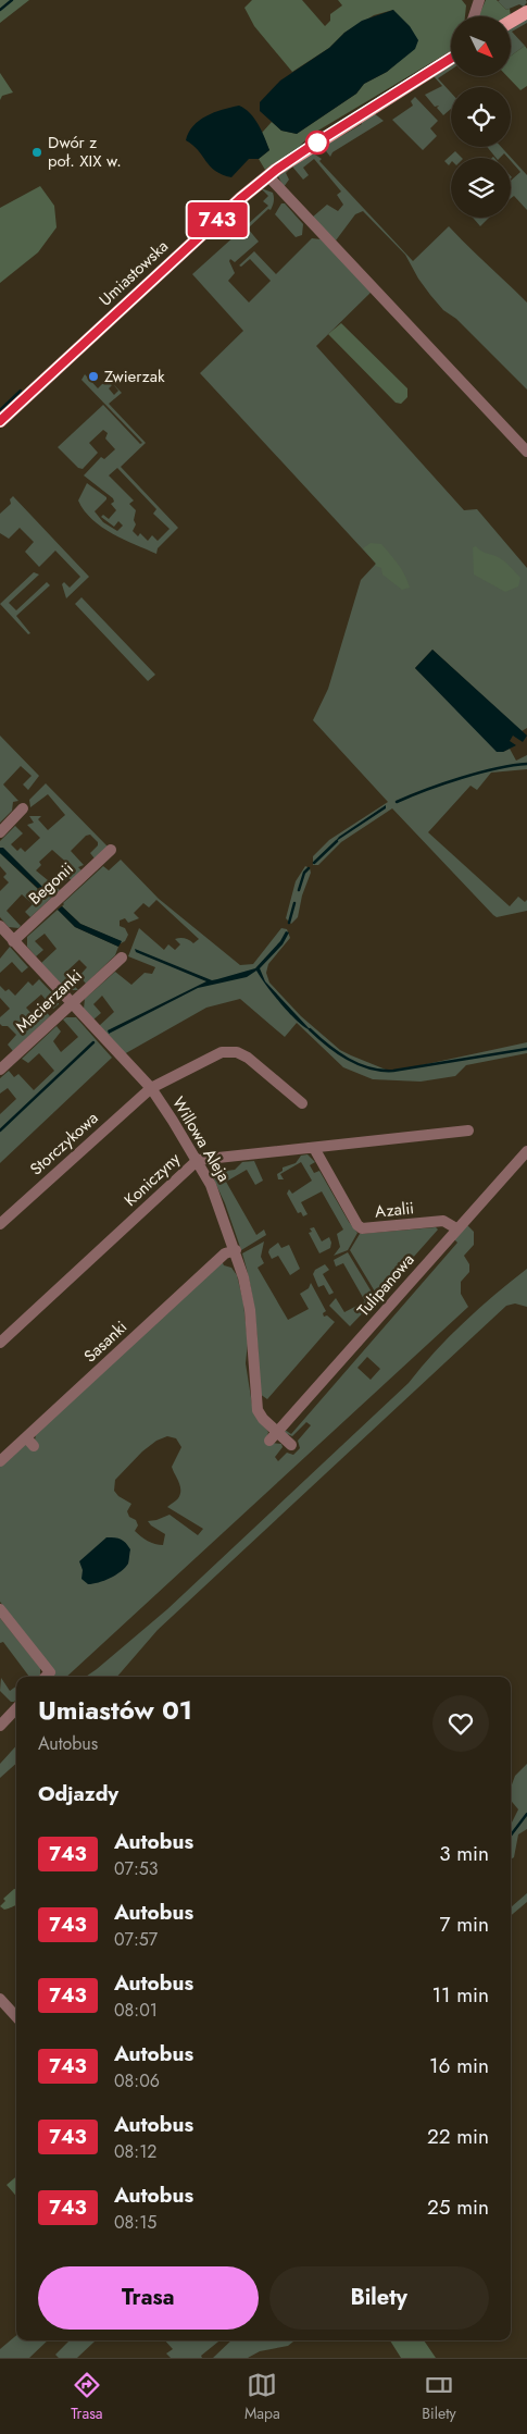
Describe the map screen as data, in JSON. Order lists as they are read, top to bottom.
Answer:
{
  "streets": {
    "main road": ["Umiastowska"],
    "street": [
      "Begonii",
      "Macierzanki",
      "Willowa Aleja",
      "Storczykowa",
      "Koniczyny",
      "Azalii",
      "Tulipanowa",
      "Sasanki"
    ]
  },
  "crossings": [
    ["Begonii", "Willowa Aleja"],
    ["Macierzanki", "Willowa Aleja"],
    ["Willowa Aleja", "Storczykowa"],
    ["Willowa Aleja", "Koniczyny"],
    ["Willowa Aleja", "Tulipanowa"],
    ["Willowa Aleja", "Sasanki"],
    ["Koniczyny", "Azalii"],
    ["Azalii", "Tulipanowa"]
  ],
  "places": ["Dwór z poł. XIX w.", "Zwierzak"],
  "lines": ["bus line 743"],
  "north": "bottom right",
  "page": {
    "on_map": "743",
    "heading": [
      ["Umiastów 01", "Autobus"],
      "Odjazdy"
    ],
    "list": [
      {
        "mark": "743",
        "name": "Autobus",
        "note": "07:53",
        "value": "3 min"
      },
      {
        "mark": "743",
        "name": "Autobus",
        "note": "07:57",
        "value": "7 min"
      },
      {
        "mark": "743",
        "name": "Autobus",
        "note": "08:01",
        "value": "11 min"
      },
      {
        "mark": "743",
        "name": "Autobus",
        "note": "08:06",
        "value": "16 min"
      },
      {
        "mark": "743",
        "name": "Autobus",
        "note": "08:12",
        "value": "22 min"
      },
      {
        "mark": "743",
        "name": "Autobus",
        "note": "08:15",
        "value": "25 min"
      }
    ],
    "buttons": ["Trasa", "Bilety"],
    "tabs": ["Trasa", "Mapa", "Bilety"]
  }
}
